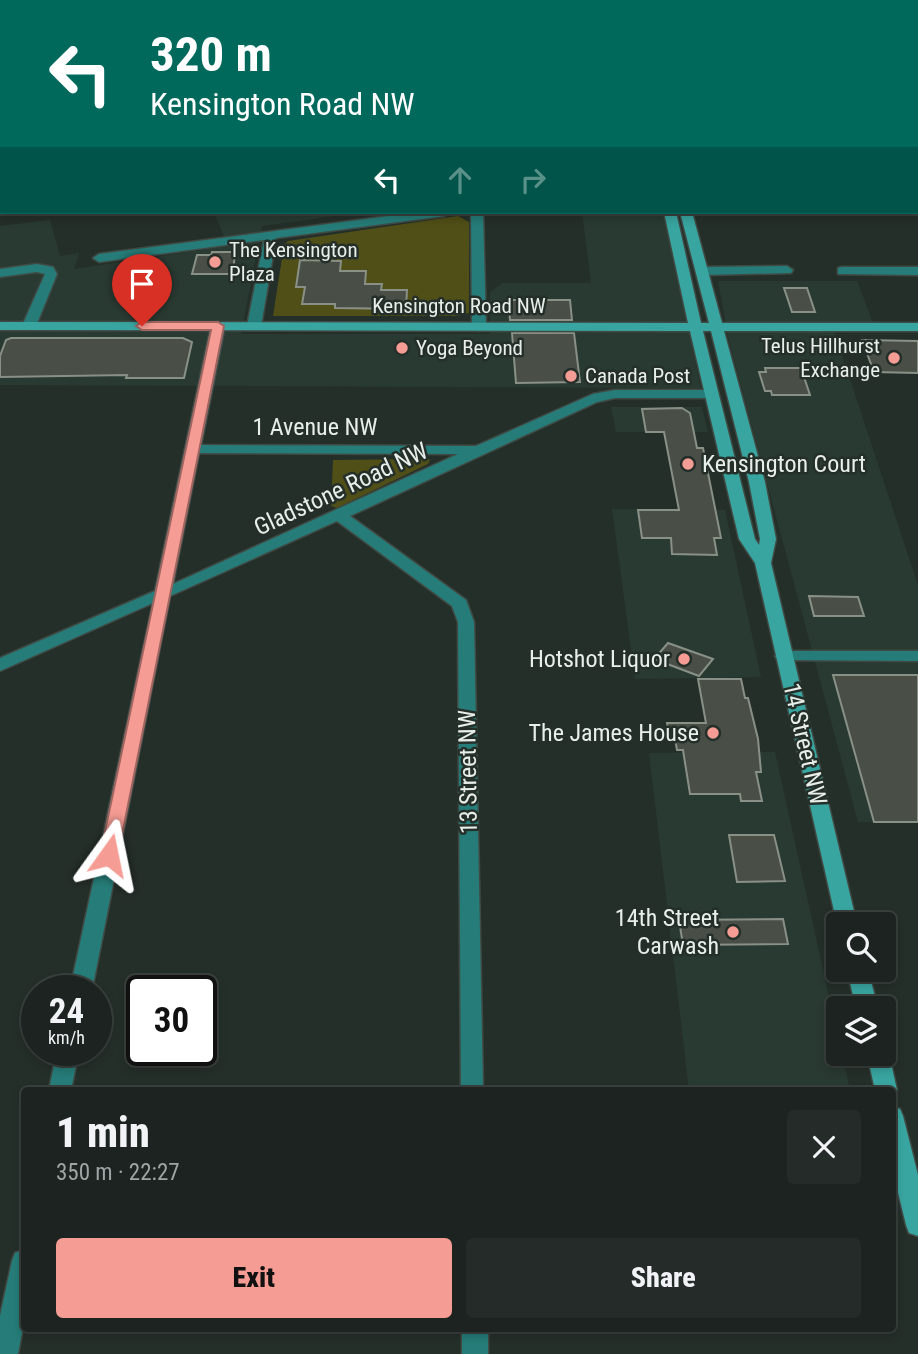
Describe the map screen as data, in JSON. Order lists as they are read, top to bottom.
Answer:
{
  "streets": {
    "main road": ["Kensington Road NW", "14 Street NW"],
    "street": ["1 Avenue NW", "Gladstone Road NW", "13 Street NW"]
  },
  "crossings": [
    ["Kensington Road NW", "14 Street NW"],
    ["1 Avenue NW", "Gladstone Road NW"],
    ["Gladstone Road NW", "14 Street NW"],
    ["Gladstone Road NW", "13 Street NW"]
  ],
  "places": [
    "The Kensington Plaza",
    "Yoga Beyond",
    "Telus Hillhurst Exchange",
    "Canada Post",
    "Kensington Court",
    "Hotshot Liquor",
    "The James House",
    "14th Street Carwash"
  ],
  "page": {
    "turn": ["320 m", "Kensington Road NW"],
    "speed": "24 km/h",
    "limit": "30",
    "heading": ["1 min", "350 m · 22:27"],
    "buttons": ["Exit", "Share"]
  }
}
